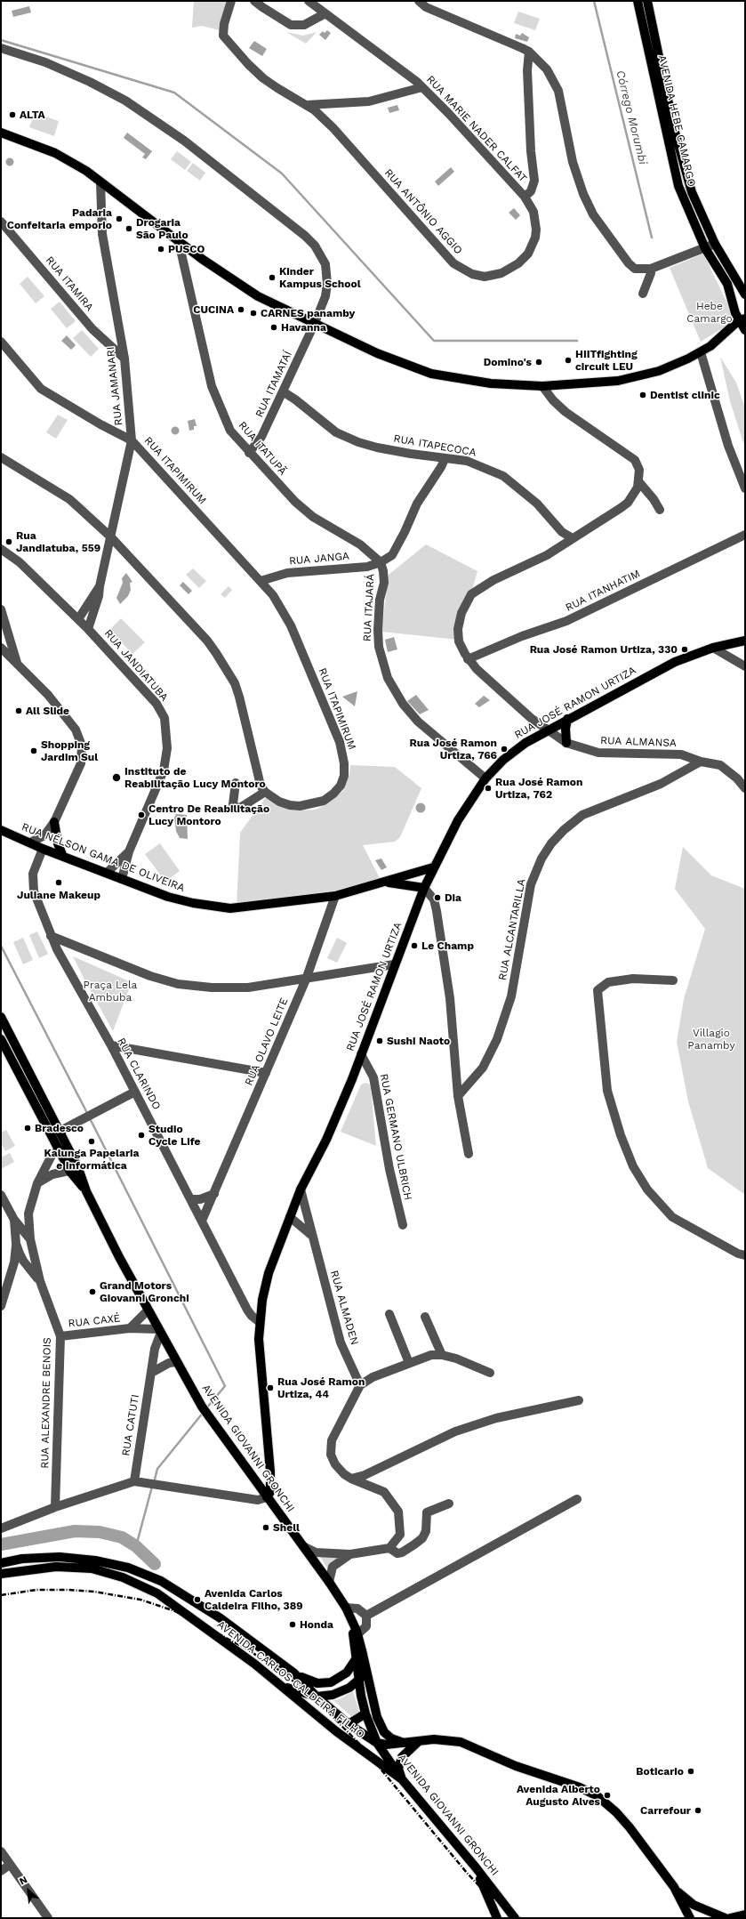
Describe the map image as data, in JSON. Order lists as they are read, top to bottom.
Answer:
{
  "streets": {
    "main road": [
      "AVENIDA HEBE CAMARGO",
      "RUA JOSÉ RAMON URTIZA",
      "RUA NÉLSON GAMA DE OLIVEIRA",
      "AVENIDA GIOVANNI GRONCHI",
      "AVENIDA CARLOS CALDEIRA FILHO"
    ],
    "street": [
      "RUA MARIE NADER CALFAT",
      "RUA ANTÔNIO AGGIO",
      "RUA ITAMIRA",
      "RUA ITAMATAÍ",
      "RUA JAMANARI",
      "RUA ITAPECOCA",
      "RUA ITATUPÃ",
      "RUA ITAPIMIRUM",
      "RUA JANGA",
      "RUA ITANHATIM",
      "RUA ITAJARÁ",
      "RUA JANDIATUBA",
      "RUA ALMANSA",
      "RUA ALCANTARILLA",
      "RUA OLAVO LEITE",
      "RUA CLARINDO",
      "RUA GERMANO ULBRICH",
      "RUA ALMADEN",
      "RUA CAXÉ",
      "RUA ALEXANDRE BENOIS",
      "RUA CATUTI"
    ]
  },
  "crossings": [
    ["RUA MARIE NADER CALFAT", "RUA ANTÔNIO AGGIO"],
    ["RUA ITAMIRA", "RUA JAMANARI"],
    ["RUA ITAMATAÍ", "RUA ITAPECOCA"],
    ["RUA ITAMATAÍ", "RUA ITATUPÃ"],
    ["RUA JAMANARI", "RUA ITAPIMIRUM"],
    ["RUA JAMANARI", "RUA JANDIATUBA"],
    ["RUA ITAPECOCA", "RUA ITAJARÁ"],
    ["RUA ITAPECOCA", "RUA ALMANSA"],
    ["RUA ITATUPÃ", "RUA JANGA"],
    ["RUA ITATUPÃ", "RUA ITAJARÁ"],
    ["RUA ITAPIMIRUM", "RUA JANGA"],
    ["RUA JANGA", "RUA ITAJARÁ"],
    ["RUA ITANHATIM", "RUA ALMANSA"],
    ["RUA ITAJARÁ", "RUA JOSÉ RAMON URTIZA"],
    ["RUA JANDIATUBA", "RUA NÉLSON GAMA DE OLIVEIRA"],
    ["RUA JOSÉ RAMON URTIZA", "RUA ALMANSA"],
    ["RUA JOSÉ RAMON URTIZA", "RUA NÉLSON GAMA DE OLIVEIRA"],
    ["RUA JOSÉ RAMON URTIZA", "RUA CLARINDO"],
    ["RUA JOSÉ RAMON URTIZA", "RUA GERMANO ULBRICH"],
    ["RUA JOSÉ RAMON URTIZA", "RUA ALMADEN"],
    ["RUA JOSÉ RAMON URTIZA", "AVENIDA GIOVANNI GRONCHI"],
    ["RUA ALMANSA", "RUA ALCANTARILLA"],
    ["RUA NÉLSON GAMA DE OLIVEIRA", "RUA OLAVO LEITE"],
    ["RUA NÉLSON GAMA DE OLIVEIRA", "RUA CLARINDO"],
    ["RUA OLAVO LEITE", "RUA CLARINDO"],
    ["RUA CAXÉ", "RUA ALEXANDRE BENOIS"],
    ["RUA CAXÉ", "RUA CATUTI"],
    ["RUA CAXÉ", "AVENIDA GIOVANNI GRONCHI"],
    ["RUA CATUTI", "AVENIDA GIOVANNI GRONCHI"],
    ["AVENIDA GIOVANNI GRONCHI", "AVENIDA CARLOS CALDEIRA FILHO"]
  ],
  "water": ["Córrego Morumbi"],
  "parks": ["Hebe Camargo", "Praça Lela Ambuba", "Villagio Panamby"],
  "places": [
    "ALTA",
    "Padaria Confeitaria emporio",
    "Drogaria São Paulo",
    "PUSCO",
    "Kinder Kampus School",
    "CUCINA",
    "CARNES panamby",
    "Havanna",
    "HIITfighting circuit LEU",
    "Domino's",
    "Dentist clinic",
    "Rua Jandiatuba, 559",
    "Rua José Ramon Urtiza, 330",
    "All Slide",
    "Rua José Ramon Urtiza, 766",
    "Shopping Jardim Sul",
    "Instituto de Reabilitação Lucy Montoro",
    "Rua José Ramon Urtiza, 762",
    "Centro De Reabilitação Lucy Montoro",
    "Juliane Makeup",
    "Dia",
    "Le Champ",
    "Sushi Naoto",
    "Bradesco",
    "Studio Cycle Life",
    "Kalunga Papelaria e Informática",
    "Grand Motors Giovanni Gronchi",
    "Rua José Ramon Urtiza, 44",
    "Shell",
    "Avenida Carlos Caldeira Filho, 389",
    "Honda",
    "Boticario",
    "Avenida Alberto Augusto Alves",
    "Carrefour"
  ],
  "north": "top left"
}
